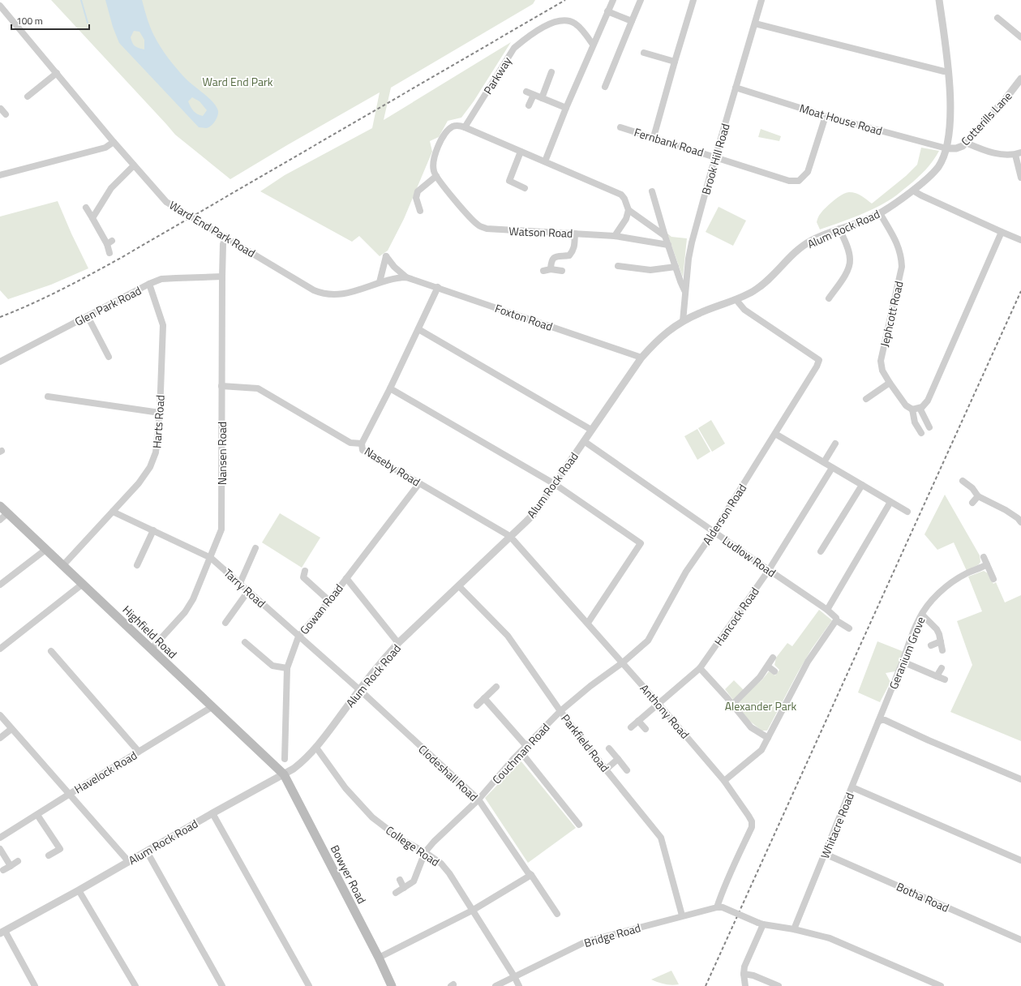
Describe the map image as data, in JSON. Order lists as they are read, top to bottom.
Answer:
{
  "streets": {
    "main road": ["Highfield Road", "Bowyer Road"],
    "street": [
      "Parkway",
      "Cotterills Lane",
      "Moat House Road",
      "Fernbank Road",
      "Brook Hill Road",
      "Ward End Park Road",
      "Alum Rock Road",
      "Watson Road",
      "Glen Park Road",
      "Jephcott Road",
      "Foxton Road",
      "Harts Road",
      "Nansen Road",
      "Naseby Road",
      "Alderson Road",
      "Ludlow Road",
      "Tarry Road",
      "Gowan Road",
      "Hancock Road",
      "Geranium Grove",
      "Anthony Road",
      "Parkfield Road",
      "Couchman Road",
      "Havelock Road",
      "Clodeshall Road",
      "Whitacre Road",
      "College Road",
      "Botha Road",
      "Bridge Road"
    ]
  },
  "crossings": [
    ["Cotterills Lane", "Moat House Road"],
    ["Cotterills Lane", "Alum Rock Road"],
    ["Moat House Road", "Fernbank Road"],
    ["Moat House Road", "Brook Hill Road"],
    ["Moat House Road", "Alum Rock Road"],
    ["Fernbank Road", "Brook Hill Road"],
    ["Brook Hill Road", "Alum Rock Road"],
    ["Ward End Park Road", "Foxton Road"],
    ["Ward End Park Road", "Nansen Road"],
    ["Alum Rock Road", "Jephcott Road"],
    ["Alum Rock Road", "Foxton Road"],
    ["Alum Rock Road", "Naseby Road"],
    ["Alum Rock Road", "Alderson Road"],
    ["Alum Rock Road", "Ludlow Road"],
    ["Alum Rock Road", "Tarry Road"],
    ["Alum Rock Road", "Highfield Road"],
    ["Alum Rock Road", "Anthony Road"],
    ["Alum Rock Road", "Parkfield Road"],
    ["Alum Rock Road", "Clodeshall Road"],
    ["Alum Rock Road", "College Road"],
    ["Alum Rock Road", "Bowyer Road"],
    ["Glen Park Road", "Harts Road"],
    ["Glen Park Road", "Nansen Road"],
    ["Harts Road", "Tarry Road"],
    ["Harts Road", "Highfield Road"],
    ["Nansen Road", "Naseby Road"],
    ["Nansen Road", "Tarry Road"],
    ["Nansen Road", "Highfield Road"],
    ["Naseby Road", "Gowan Road"],
    ["Naseby Road", "Anthony Road"],
    ["Alderson Road", "Ludlow Road"],
    ["Alderson Road", "Anthony Road"],
    ["Alderson Road", "Couchman Road"],
    ["Ludlow Road", "Hancock Road"],
    ["Tarry Road", "Gowan Road"],
    ["Tarry Road", "Clodeshall Road"],
    ["Hancock Road", "Anthony Road"],
    ["Highfield Road", "Havelock Road"],
    ["Highfield Road", "Bowyer Road"],
    ["Geranium Grove", "Whitacre Road"],
    ["Anthony Road", "Couchman Road"],
    ["Anthony Road", "Bridge Road"],
    ["Parkfield Road", "Couchman Road"],
    ["Parkfield Road", "Bridge Road"],
    ["Couchman Road", "Clodeshall Road"],
    ["Couchman Road", "College Road"],
    ["Whitacre Road", "Botha Road"],
    ["College Road", "Bridge Road"]
  ],
  "parks": ["Ward End Park", "Alexander Park"],
  "scale_bar": "100 m"
}
